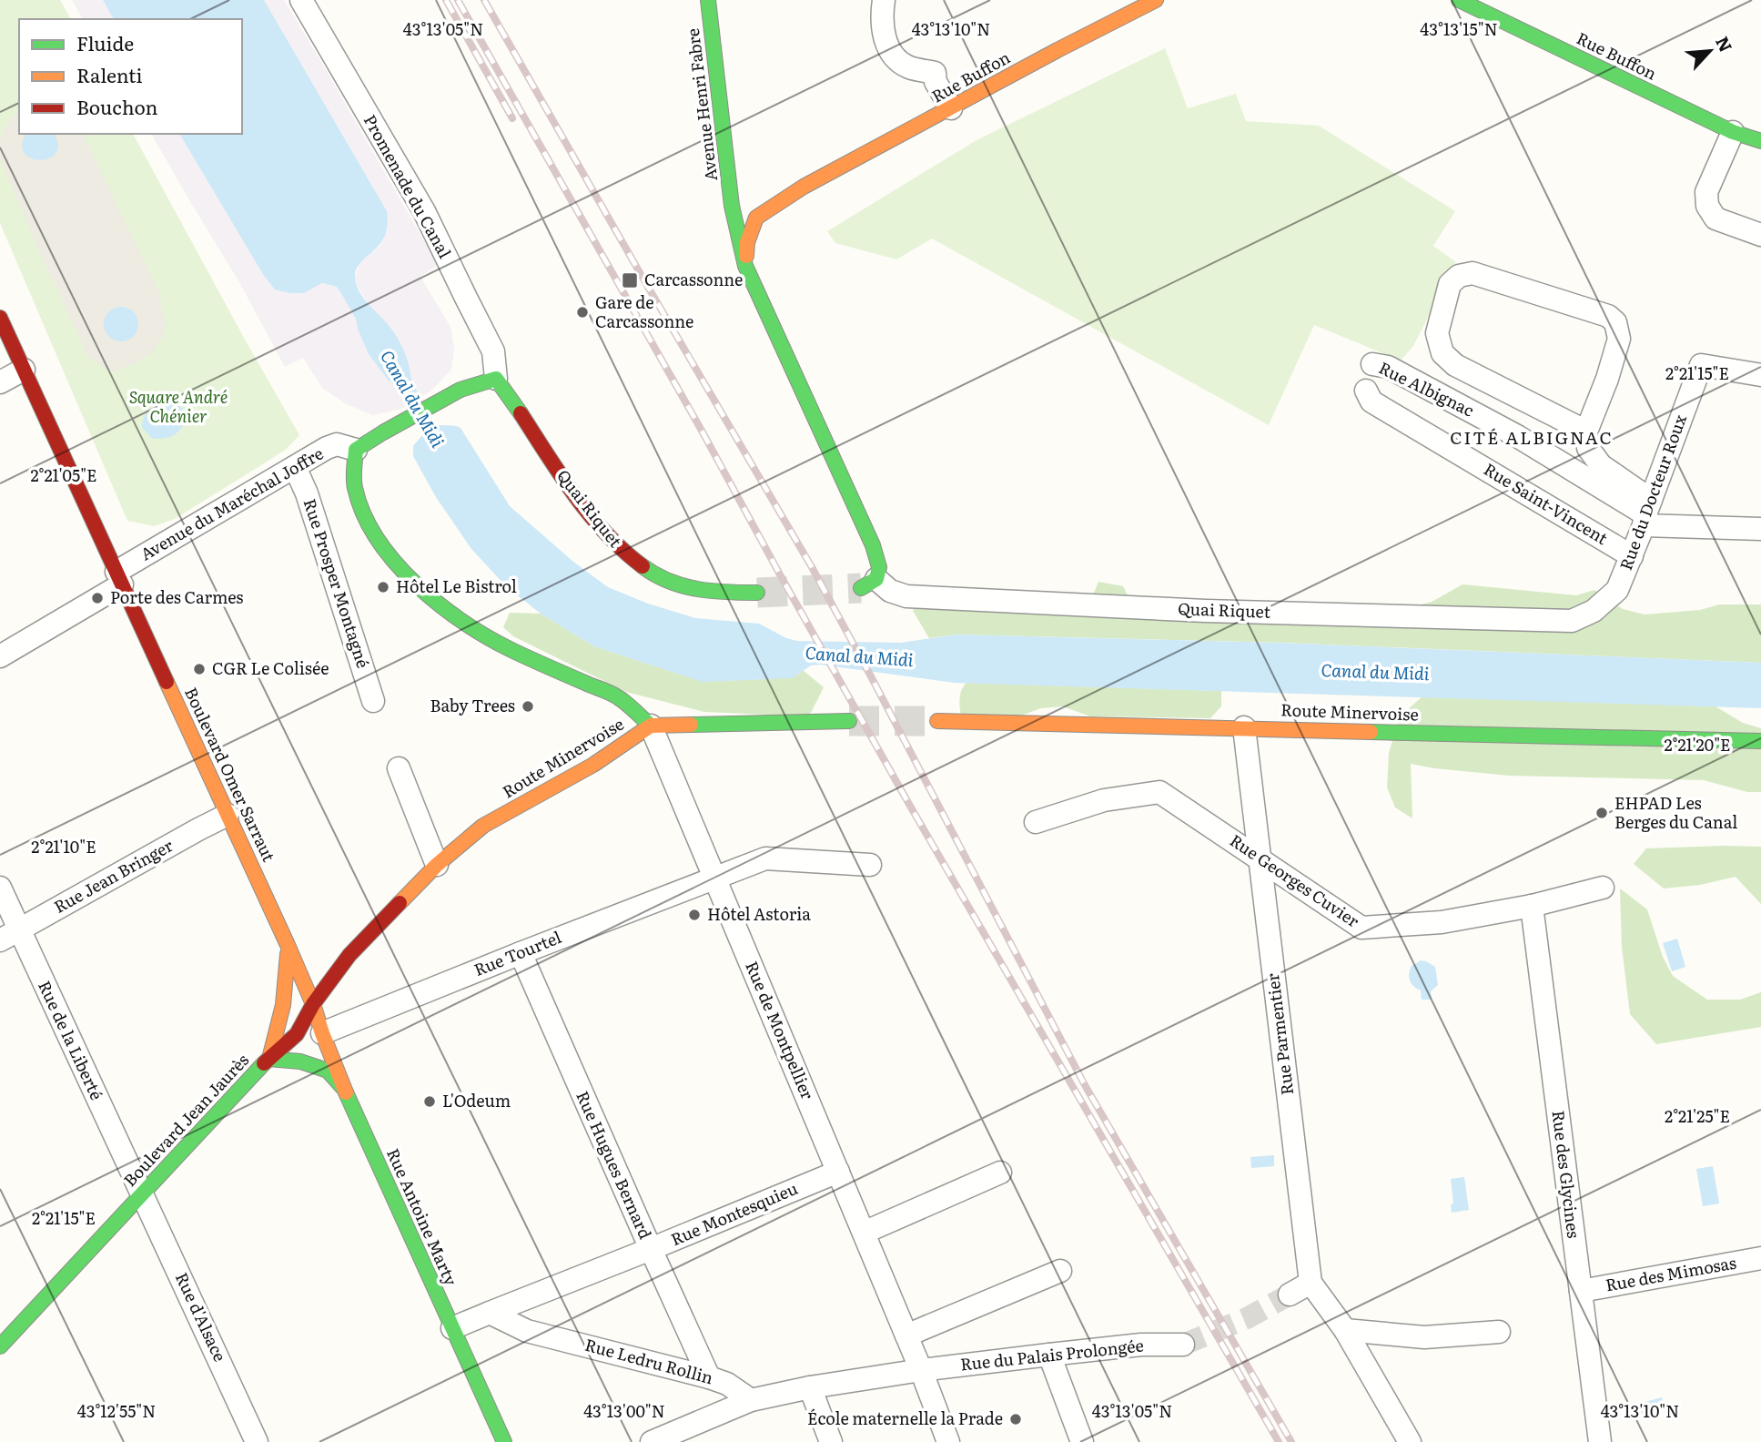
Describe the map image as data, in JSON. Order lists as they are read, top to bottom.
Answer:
{
  "streets": {
    "street": [
      "Rue Buffon",
      "Avenue Henri Fabre",
      "Promenade du Canal",
      "Rue Albignac",
      "Rue du Docteur Roux",
      "Avenue du Maréchal Joffre",
      "Rue Saint-Vincent",
      "Quai Riquet",
      "Rue Prosper Montagné",
      "Route Minervoise",
      "Boulevard Omer Sarraut",
      "Rue Jean Bringer",
      "Rue Georges Cuvier",
      "Rue Tourtel",
      "Rue de Montpellier",
      "Rue Parmentier",
      "Rue de la Liberté",
      "Boulevard Jean Jaurès",
      "Rue Hugues Bernard",
      "Rue des Glycines",
      "Rue Montesquieu",
      "Rue Antoine Marty",
      "Rue des Mimosas",
      "Rue d'Alsace",
      "Rue du Palais Prolongée",
      "Rue Ledru Rollin"
    ]
  },
  "crossings": [
    ["Rue Buffon", "Avenue Henri Fabre"],
    ["Promenade du Canal", "Quai Riquet"],
    ["Rue Albignac", "Rue du Docteur Roux"],
    ["Rue du Docteur Roux", "Rue Saint-Vincent"],
    ["Rue du Docteur Roux", "Quai Riquet"],
    ["Avenue du Maréchal Joffre", "Rue Prosper Montagné"],
    ["Avenue du Maréchal Joffre", "Boulevard Omer Sarraut"],
    ["Route Minervoise", "Boulevard Omer Sarraut"],
    ["Route Minervoise", "Rue de Montpellier"],
    ["Route Minervoise", "Rue Parmentier"],
    ["Route Minervoise", "Boulevard Jean Jaurès"],
    ["Route Minervoise", "Rue Antoine Marty"],
    ["Boulevard Omer Sarraut", "Rue Jean Bringer"],
    ["Boulevard Omer Sarraut", "Boulevard Jean Jaurès"],
    ["Boulevard Omer Sarraut", "Rue Antoine Marty"],
    ["Rue Jean Bringer", "Rue de la Liberté"],
    ["Rue Georges Cuvier", "Rue Parmentier"],
    ["Rue Georges Cuvier", "Rue des Glycines"],
    ["Rue Tourtel", "Rue de Montpellier"],
    ["Rue Tourtel", "Rue Hugues Bernard"],
    ["Rue Tourtel", "Rue Antoine Marty"],
    ["Rue de Montpellier", "Rue Montesquieu"],
    ["Rue de Montpellier", "Rue du Palais Prolongée"],
    ["Rue de la Liberté", "Boulevard Jean Jaurès"],
    ["Rue de la Liberté", "Rue d'Alsace"],
    ["Boulevard Jean Jaurès", "Rue Antoine Marty"],
    ["Boulevard Jean Jaurès", "Rue d'Alsace"],
    ["Rue Hugues Bernard", "Rue Montesquieu"],
    ["Rue Hugues Bernard", "Rue Ledru Rollin"],
    ["Rue des Glycines", "Rue des Mimosas"],
    ["Rue Montesquieu", "Rue Ledru Rollin"]
  ],
  "districts": ["CITÉ ALBIGNAC"],
  "water": ["Canal du Midi"],
  "parks": ["Square André Chénier"],
  "places": {
    "transit": ["Carcassonne"],
    "other": [
      "Gare de Carcassonne",
      "Hôtel Le Bistrol",
      "Porte des Carmes",
      "CGR Le Colisée",
      "Baby Trees",
      "EHPAD Les Berges du Canal",
      "Hôtel Astoria",
      "L'Odeum",
      "École maternelle la Prade"
    ]
  },
  "legend": ["Fluide", "Ralenti", "Bouchon"],
  "north": "top right",
  "coordinates": [
    "43°13'05\"N",
    "43°13'10\"N",
    "43°13'15\"N",
    "2°21'15\"E",
    "2°21'05\"E",
    "2°21'20\"E",
    "2°21'10\"E",
    "2°21'25\"E",
    "43°12'55\"N",
    "43°13'00\"N"
  ]
}
